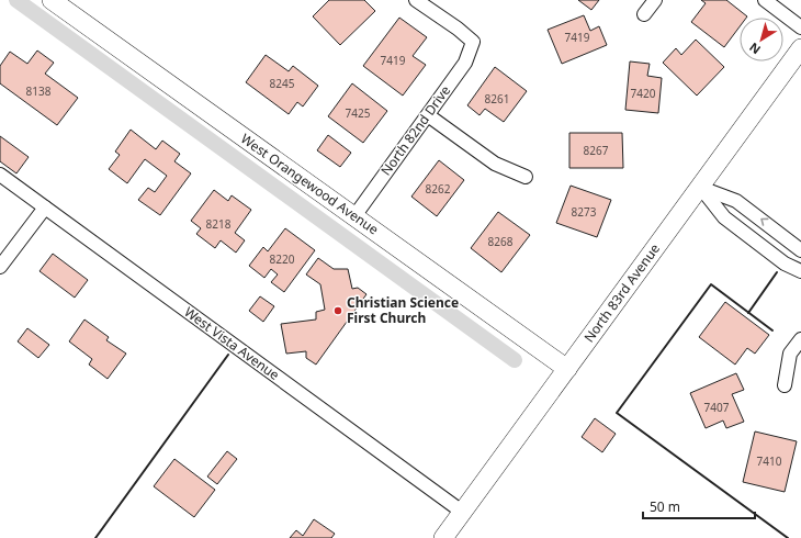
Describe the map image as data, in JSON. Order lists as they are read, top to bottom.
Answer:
{
  "streets": {
    "street": [
      "North 82nd Drive",
      "West Orangewood Avenue",
      "North 83rd Avenue",
      "West Vista Avenue"
    ]
  },
  "crossings": [
    ["North 82nd Drive", "West Orangewood Avenue"],
    ["West Orangewood Avenue", "North 83rd Avenue"],
    ["North 83rd Avenue", "West Vista Avenue"]
  ],
  "places": ["Christian Science First Church"],
  "house_numbers": [
    "7419",
    "7419",
    "8245",
    "8138",
    "7420",
    "8261",
    "7425",
    "8267",
    "8262",
    "8273",
    "8218",
    "8268",
    "8220",
    "7407",
    "7410"
  ],
  "scale_bar": "50 m",
  "north": "bottom left"
}
